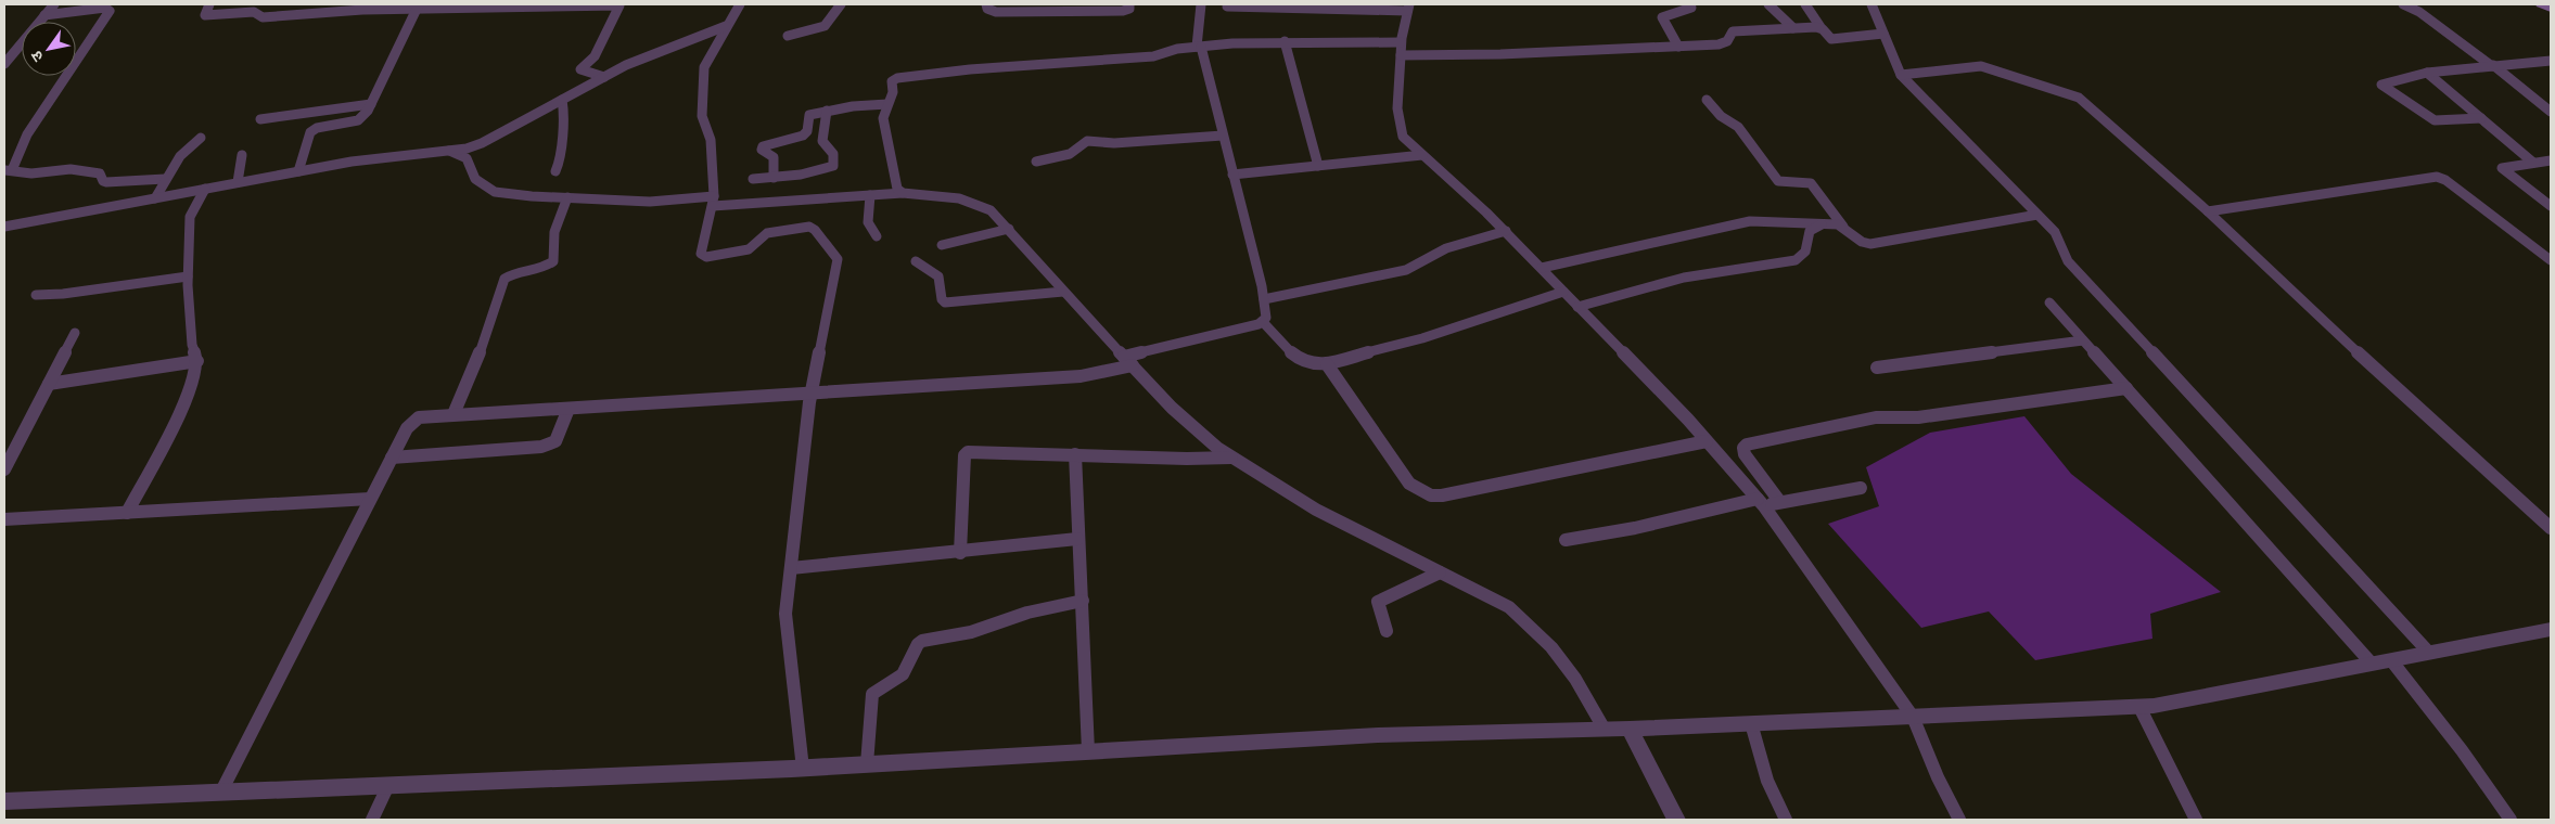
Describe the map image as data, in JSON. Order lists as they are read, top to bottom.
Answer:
{
  "north": "bottom left"
}
